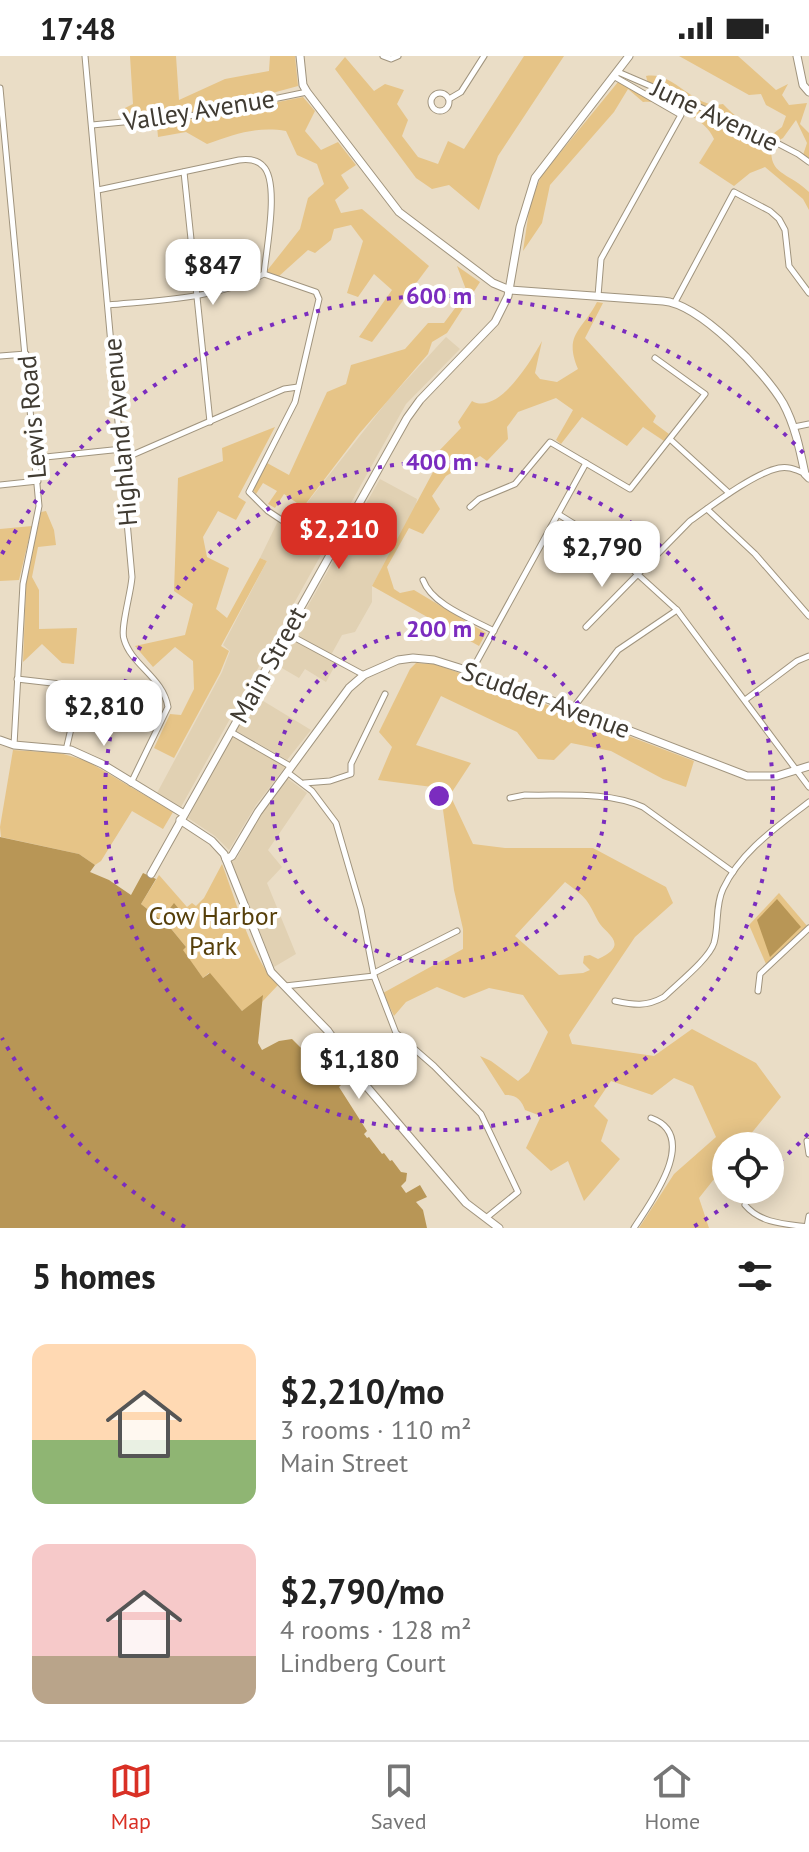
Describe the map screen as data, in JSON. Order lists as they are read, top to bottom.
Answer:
{
  "streets": {
    "main road": ["Main Street", "Scudder Avenue"],
    "street": [
      "Valley Avenue",
      "June Avenue",
      "Lewis Road",
      "Highland Avenue"
    ]
  },
  "crossings": [
    ["Valley Avenue", "Highland Avenue"],
    ["June Avenue", "Main Street"]
  ],
  "parks": ["Cow Harbor Park"],
  "page": {
    "status": "17:48",
    "price": [
      "$847",
      "$2,210",
      "$2,790",
      "$2,810",
      "$1,180"
    ],
    "heading": "5 homes",
    "list": [
      {
        "name": "$2,210/mo",
        "note": "3 rooms · 110 m² · Main Street"
      },
      {
        "name": "$2,790/mo",
        "note": "4 rooms · 128 m² · Lindberg Court"
      }
    ],
    "tabs": ["Map", "Saved", "Home"]
  },
  "rings": ["600 m", "400 m", "200 m"]
}
